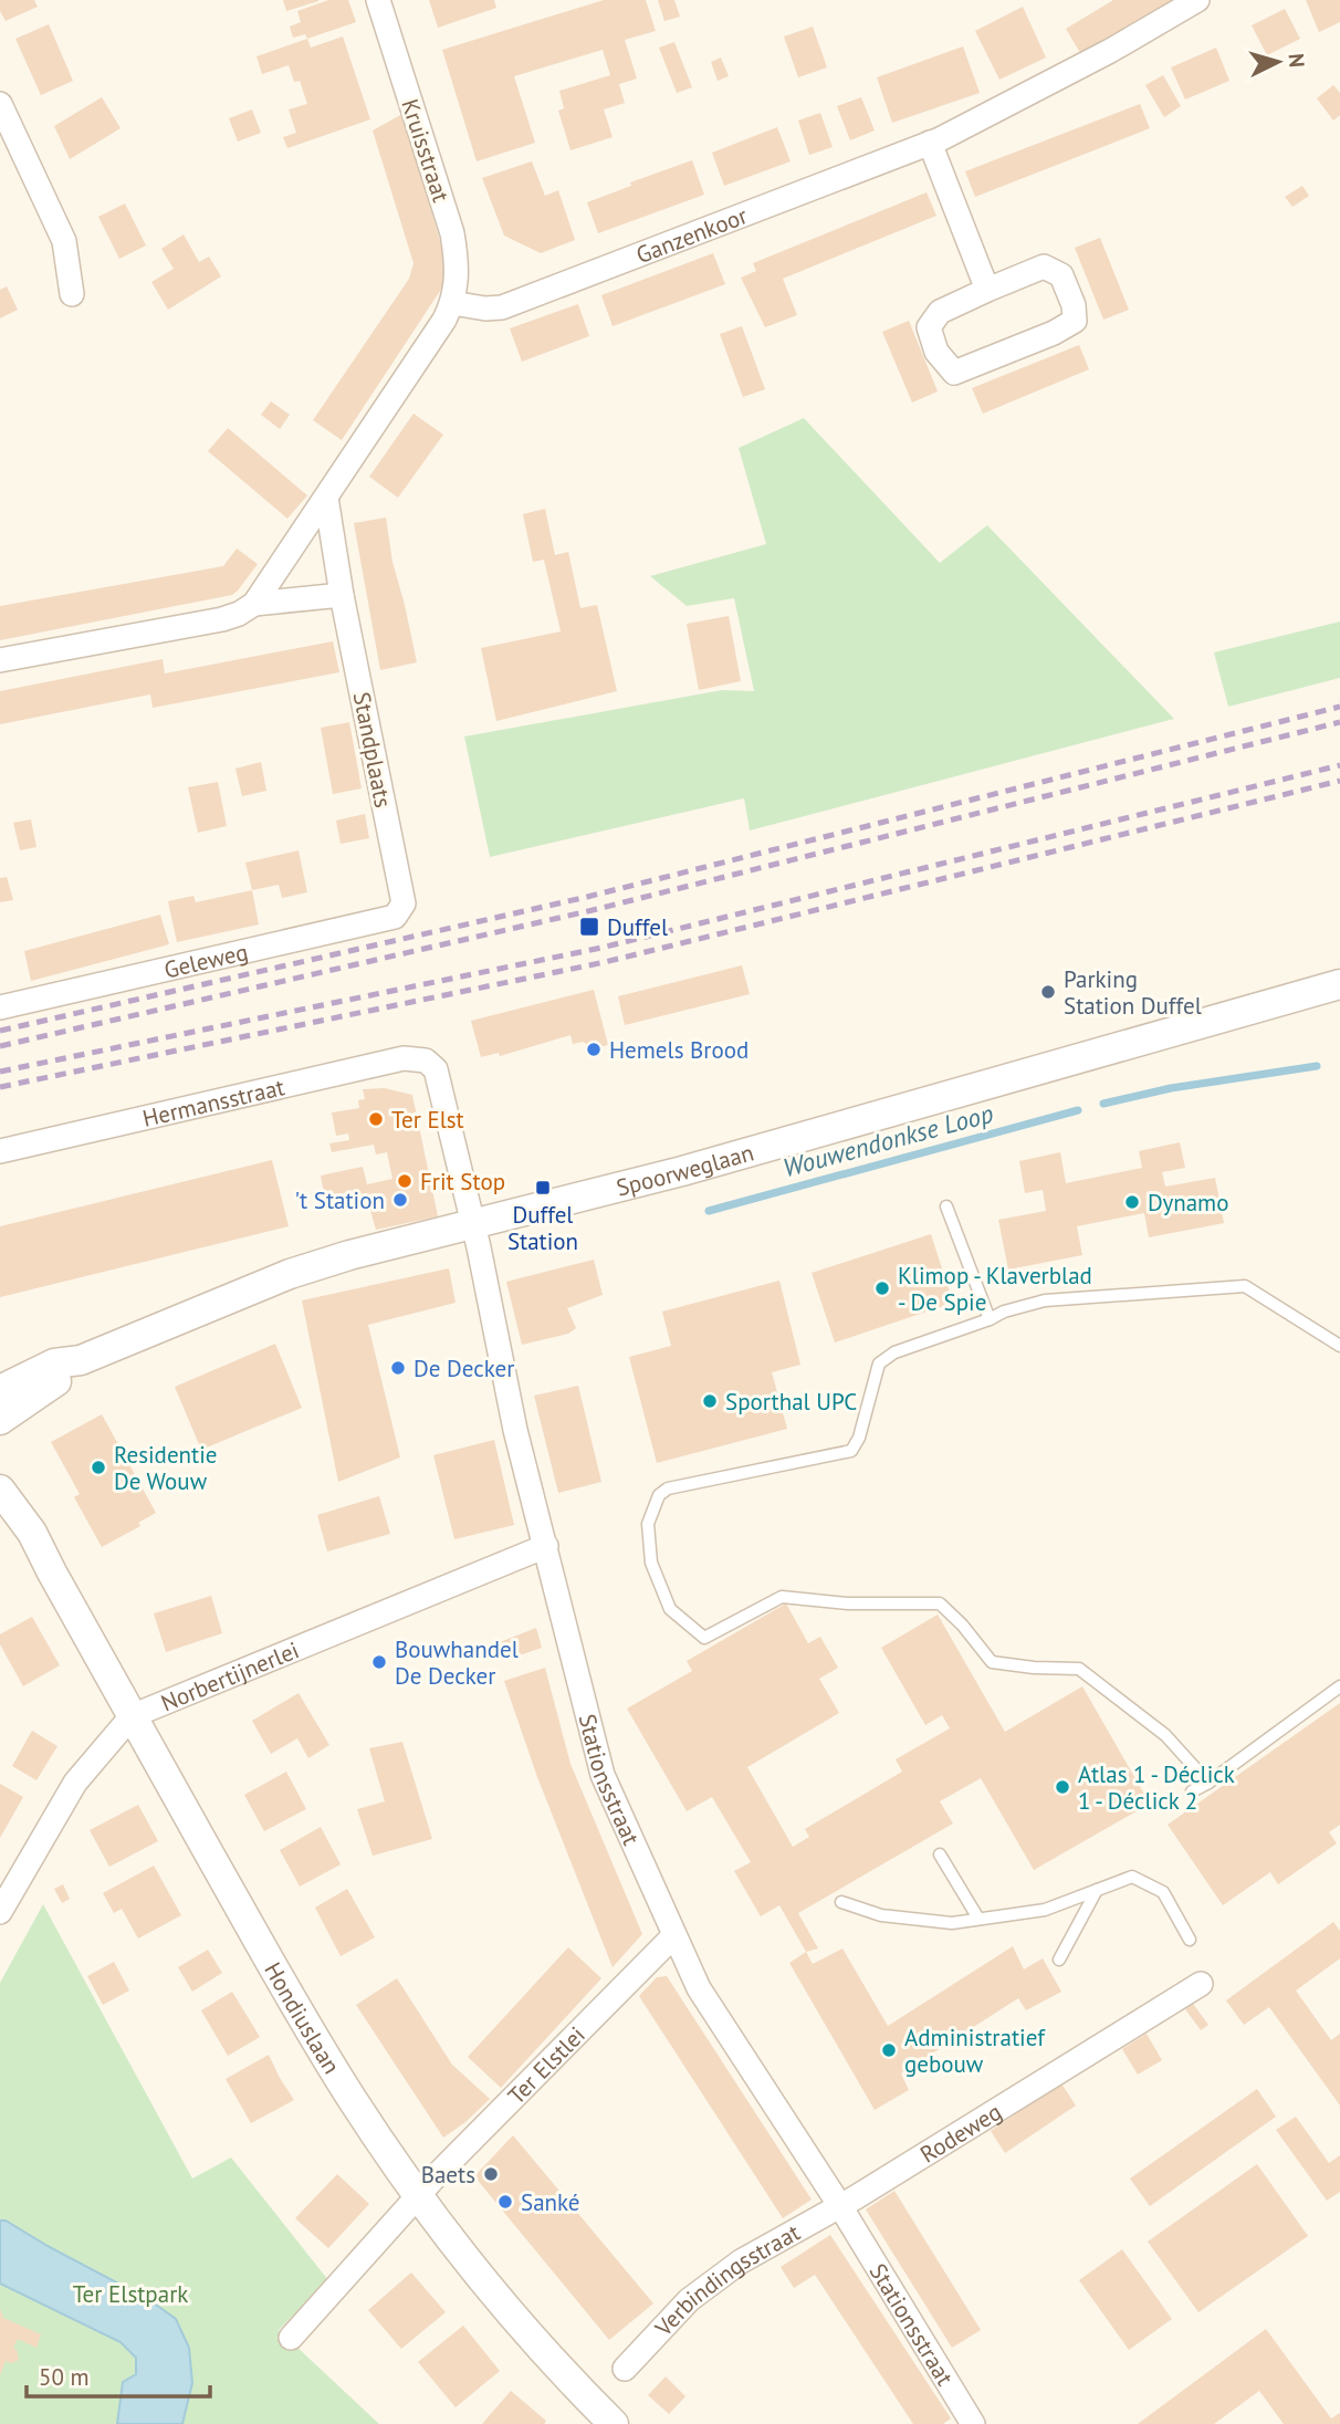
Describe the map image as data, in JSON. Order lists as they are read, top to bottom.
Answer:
{
  "streets": {
    "street": [
      "Kruisstraat",
      "Ganzenkoor",
      "Standplaats",
      "Geleweg",
      "Hermansstraat",
      "Spoorweglaan",
      "Norbertijnerlei",
      "Stationsstraat",
      "Hondiuslaan",
      "Ter Elstlei",
      "Rodeweg",
      "Verbindingsstraat"
    ]
  },
  "crossings": [
    ["Kruisstraat", "Ganzenkoor"],
    ["Standplaats", "Geleweg"],
    ["Hermansstraat", "Stationsstraat"],
    ["Spoorweglaan", "Stationsstraat"],
    ["Norbertijnerlei", "Stationsstraat"],
    ["Norbertijnerlei", "Hondiuslaan"],
    ["Stationsstraat", "Ter Elstlei"],
    ["Stationsstraat", "Rodeweg"],
    ["Stationsstraat", "Verbindingsstraat"],
    ["Hondiuslaan", "Ter Elstlei"],
    ["Rodeweg", "Verbindingsstraat"]
  ],
  "water": ["Wouwendonkse Loop"],
  "parks": ["Ter Elstpark"],
  "places": {
    "transit": ["Duffel", "Duffel Station"],
    "other": [
      "Parking Station Duffel",
      "Hemels Brood",
      "Ter Elst",
      "Frit Stop",
      "'t Station",
      "Dynamo",
      "Klimop - Klaverblad - De Spie",
      "De Decker",
      "Sporthal UPC",
      "Residentie De Wouw",
      "Bouwhandel De Decker",
      "Atlas 1 - Déclick 1 - Déclick 2",
      "Administratief gebouw",
      "Baets",
      "Sanké"
    ]
  },
  "scale_bar": "50 m",
  "north": "right"
}
